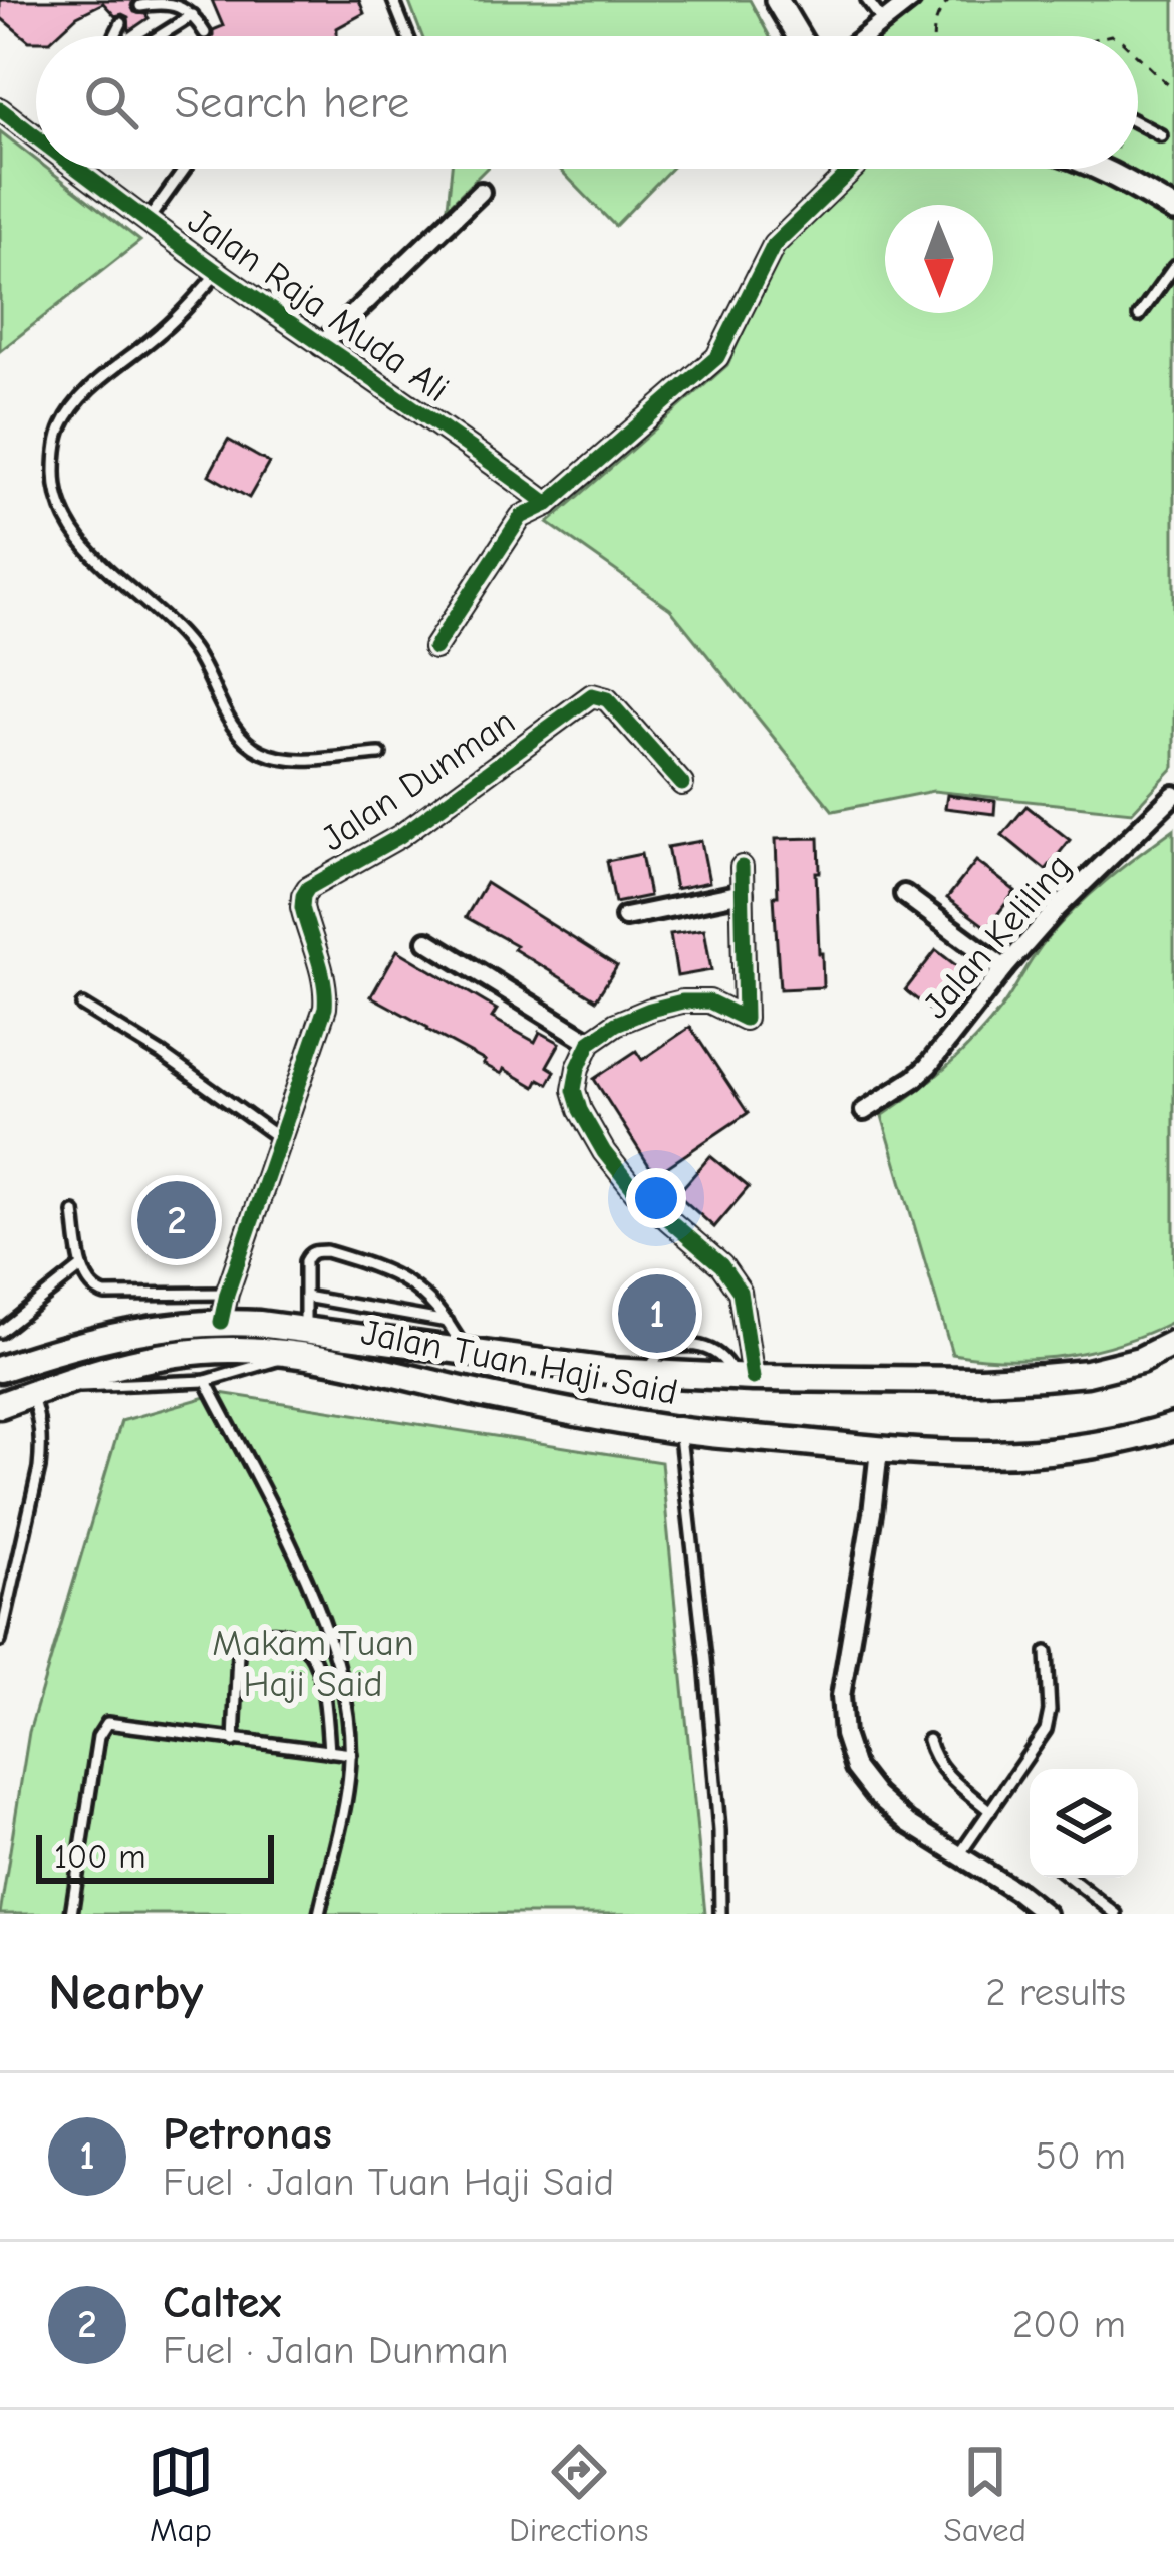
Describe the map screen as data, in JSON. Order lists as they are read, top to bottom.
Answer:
{
  "streets": {
    "main road": ["Jalan Tuan Haji Said"],
    "street": ["Jalan Raja Muda Ali", "Jalan Dunman", "Jalan Keliling"]
  },
  "crossings": [
    ["Jalan Dunman", "Jalan Tuan Haji Said"]
  ],
  "parks": ["Makam Tuan Haji Said"],
  "scale_bar": "100 m",
  "north": "bottom",
  "page": {
    "search": "Search here",
    "pins": ["2", "1"],
    "scale": "100 m",
    "heading": ["Nearby", "2 results"],
    "list": [
      {
        "mark": "1",
        "name": "Petronas",
        "note": "Fuel · Jalan Tuan Haji Said",
        "value": "50 m"
      },
      {
        "mark": "2",
        "name": "Caltex",
        "note": "Fuel · Jalan Dunman",
        "value": "200 m"
      }
    ],
    "nav": ["Map", "Directions", "Saved"]
  }
}
